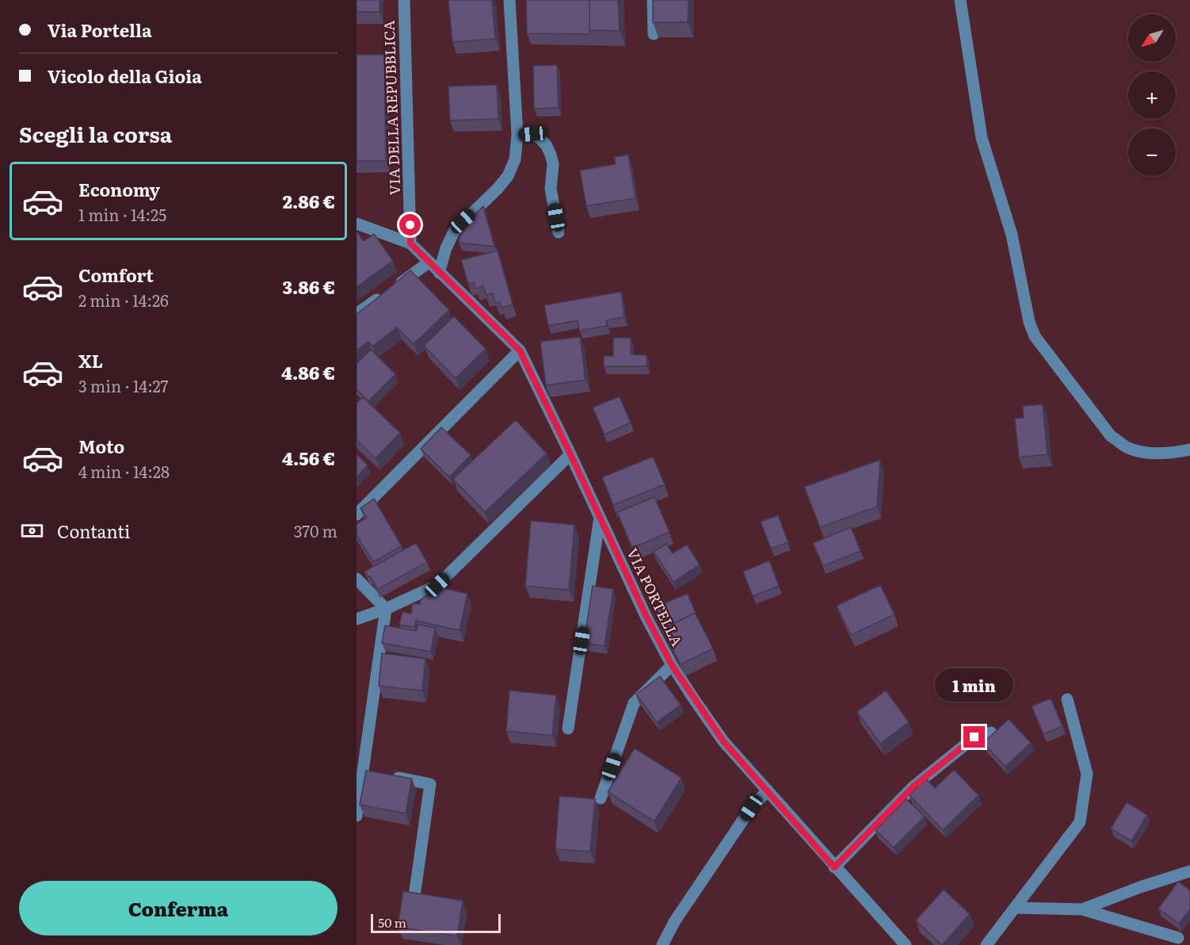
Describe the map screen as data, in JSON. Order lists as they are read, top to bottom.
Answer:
{
  "streets": {
    "street": ["VIA DELLA REPUBBLICA", "VIA PORTELLA"]
  },
  "crossings": [
    ["VIA DELLA REPUBBLICA", "VIA PORTELLA"]
  ],
  "scale_bar": "50 m",
  "north": "bottom left",
  "page": {
    "banner": ["Via Portella", "Vicolo della Gioia"],
    "map_buttons": ["+", "−"],
    "heading": "Scegli la corsa",
    "list": [
      {
        "name": "Economy",
        "note": "1 min · 14:25",
        "value": "2.86 €"
      },
      {
        "name": "Comfort",
        "note": "2 min · 14:26",
        "value": "3.86 €"
      },
      {
        "name": "XL",
        "note": "3 min · 14:27",
        "value": "4.86 €"
      },
      {
        "name": "Moto",
        "note": "4 min · 14:28",
        "value": "4.56 €"
      }
    ],
    "pay": ["Contanti", "370 m"],
    "bubble": "1 min",
    "buttons": "Conferma",
    "scale": "50 m"
  }
}
